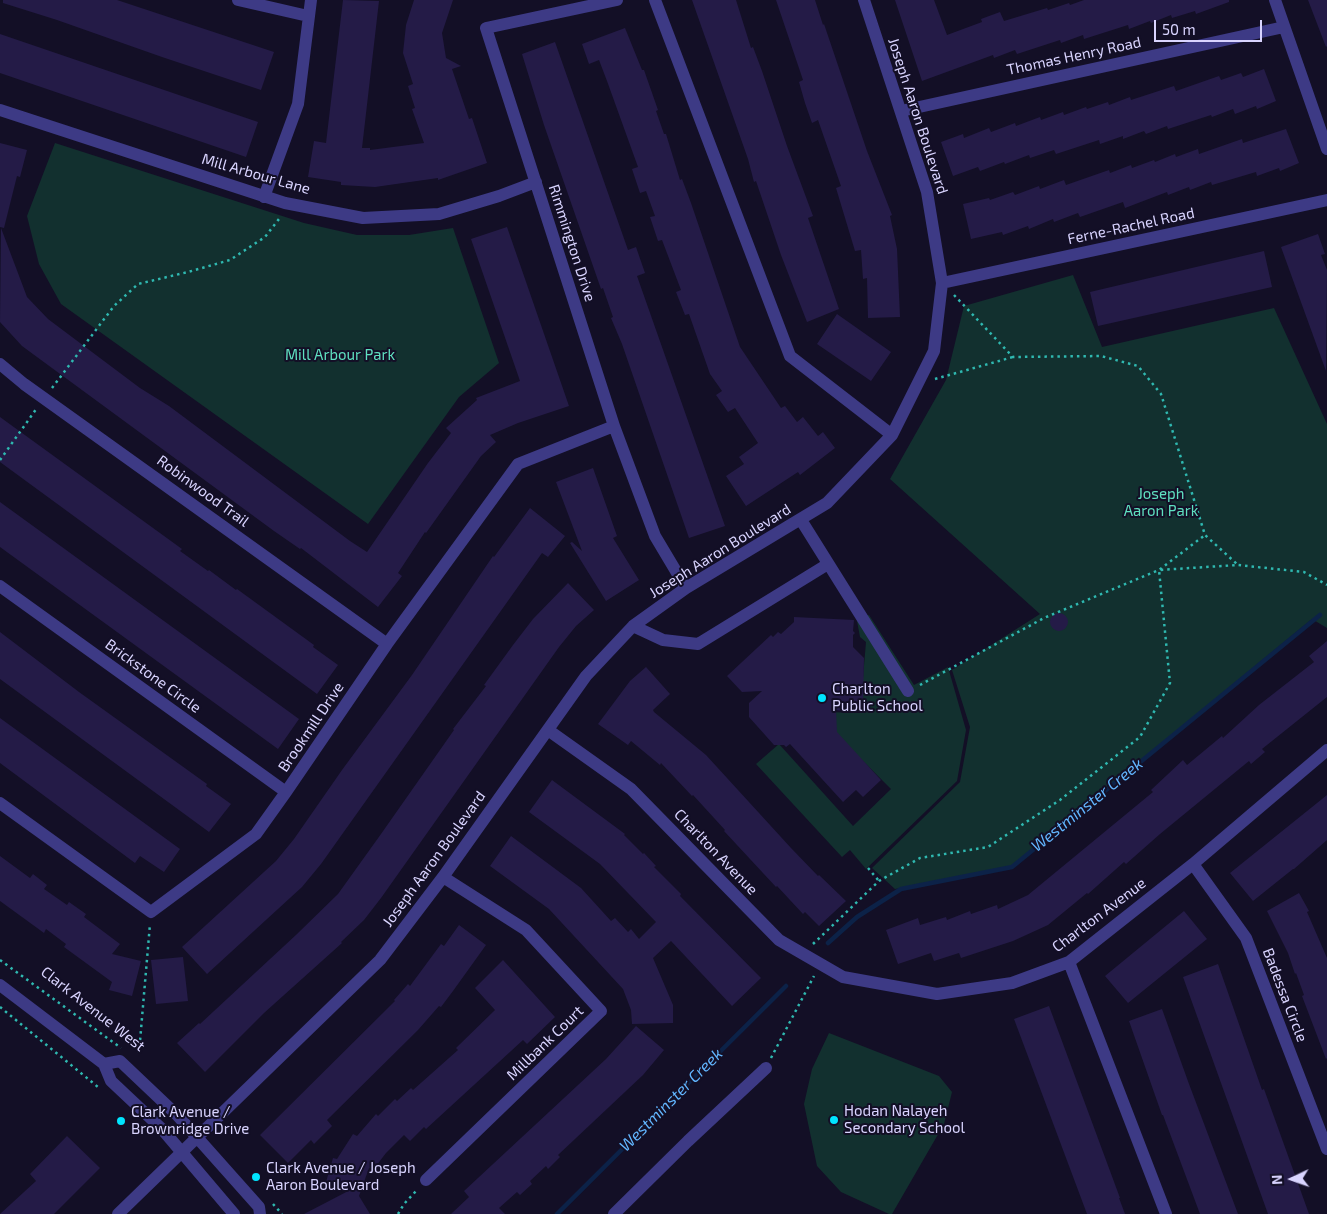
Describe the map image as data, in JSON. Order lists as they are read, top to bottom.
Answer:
{
  "streets": {
    "street": [
      "Thomas Henry Road",
      "Joseph Aaron Boulevard",
      "Mill Arbour Lane",
      "Ferne-Rachel Road",
      "Rimmington Drive",
      "Robinwood Trail",
      "Brickstone Circle",
      "Brookmill Drive",
      "Charlton Avenue",
      "Badessa Circle",
      "Clark Avenue West",
      "Millbank Court"
    ]
  },
  "crossings": [
    ["Thomas Henry Road", "Joseph Aaron Boulevard"],
    ["Joseph Aaron Boulevard", "Ferne-Rachel Road"],
    ["Joseph Aaron Boulevard", "Rimmington Drive"],
    ["Joseph Aaron Boulevard", "Charlton Avenue"],
    ["Joseph Aaron Boulevard", "Clark Avenue West"],
    ["Joseph Aaron Boulevard", "Millbank Court"],
    ["Mill Arbour Lane", "Rimmington Drive"],
    ["Rimmington Drive", "Brookmill Drive"],
    ["Robinwood Trail", "Brookmill Drive"],
    ["Brickstone Circle", "Brookmill Drive"],
    ["Charlton Avenue", "Badessa Circle"]
  ],
  "water": ["Westminster Creek"],
  "parks": ["Mill Arbour Park", "Joseph Aaron Park"],
  "places": [
    "Charlton Public School",
    "Hodan Nalayeh Secondary School",
    "Clark Avenue / Brownridge Drive",
    "Clark Avenue / Joseph Aaron Boulevard"
  ],
  "scale_bar": "50 m",
  "north": "left"
}
